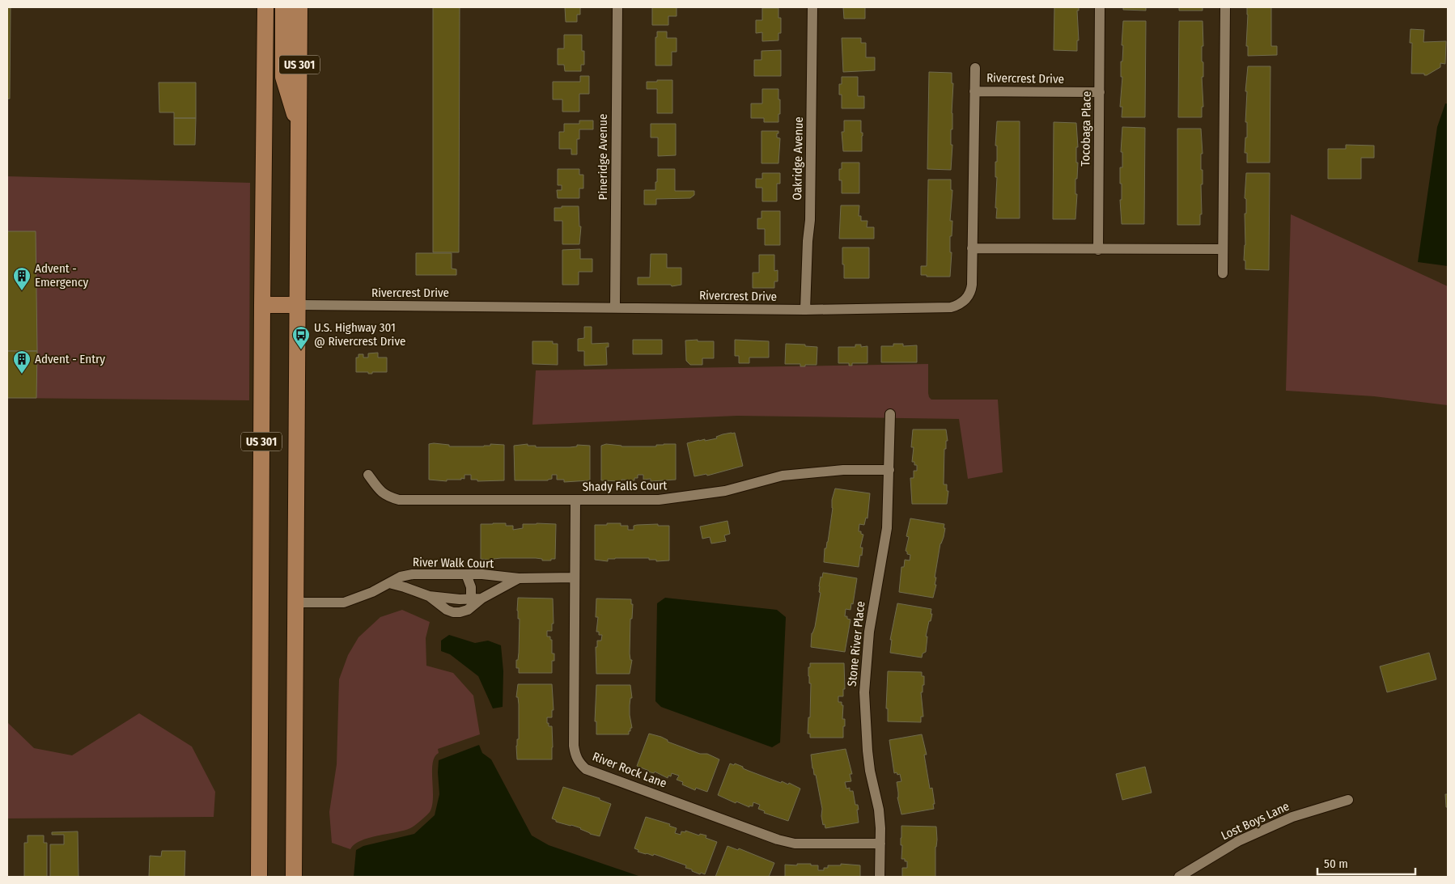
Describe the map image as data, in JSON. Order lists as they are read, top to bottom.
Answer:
{
  "streets": {
    "main road": ["US 301"],
    "street": [
      "Rivercrest Drive",
      "Tocobaga Place",
      "Pineridge Avenue",
      "Oakridge Avenue",
      "Shady Falls Court",
      "River Walk Court",
      "Stone River Place",
      "River Rock Lane",
      "Lost Boys Lane"
    ]
  },
  "crossings": [
    ["US 301", "Rivercrest Drive"],
    ["US 301", "River Walk Court"],
    ["Rivercrest Drive", "Tocobaga Place"],
    ["Rivercrest Drive", "Pineridge Avenue"],
    ["Rivercrest Drive", "Oakridge Avenue"],
    ["Shady Falls Court", "Stone River Place"],
    ["Shady Falls Court", "River Rock Lane"],
    ["River Walk Court", "River Rock Lane"],
    ["Stone River Place", "River Rock Lane"]
  ],
  "places": {
    "building": ["Advent - Emergency", "Advent - Entry"],
    "bus stop": ["U.S. Highway 301 @ Rivercrest Drive"]
  },
  "scale_bar": "50 m"
}
